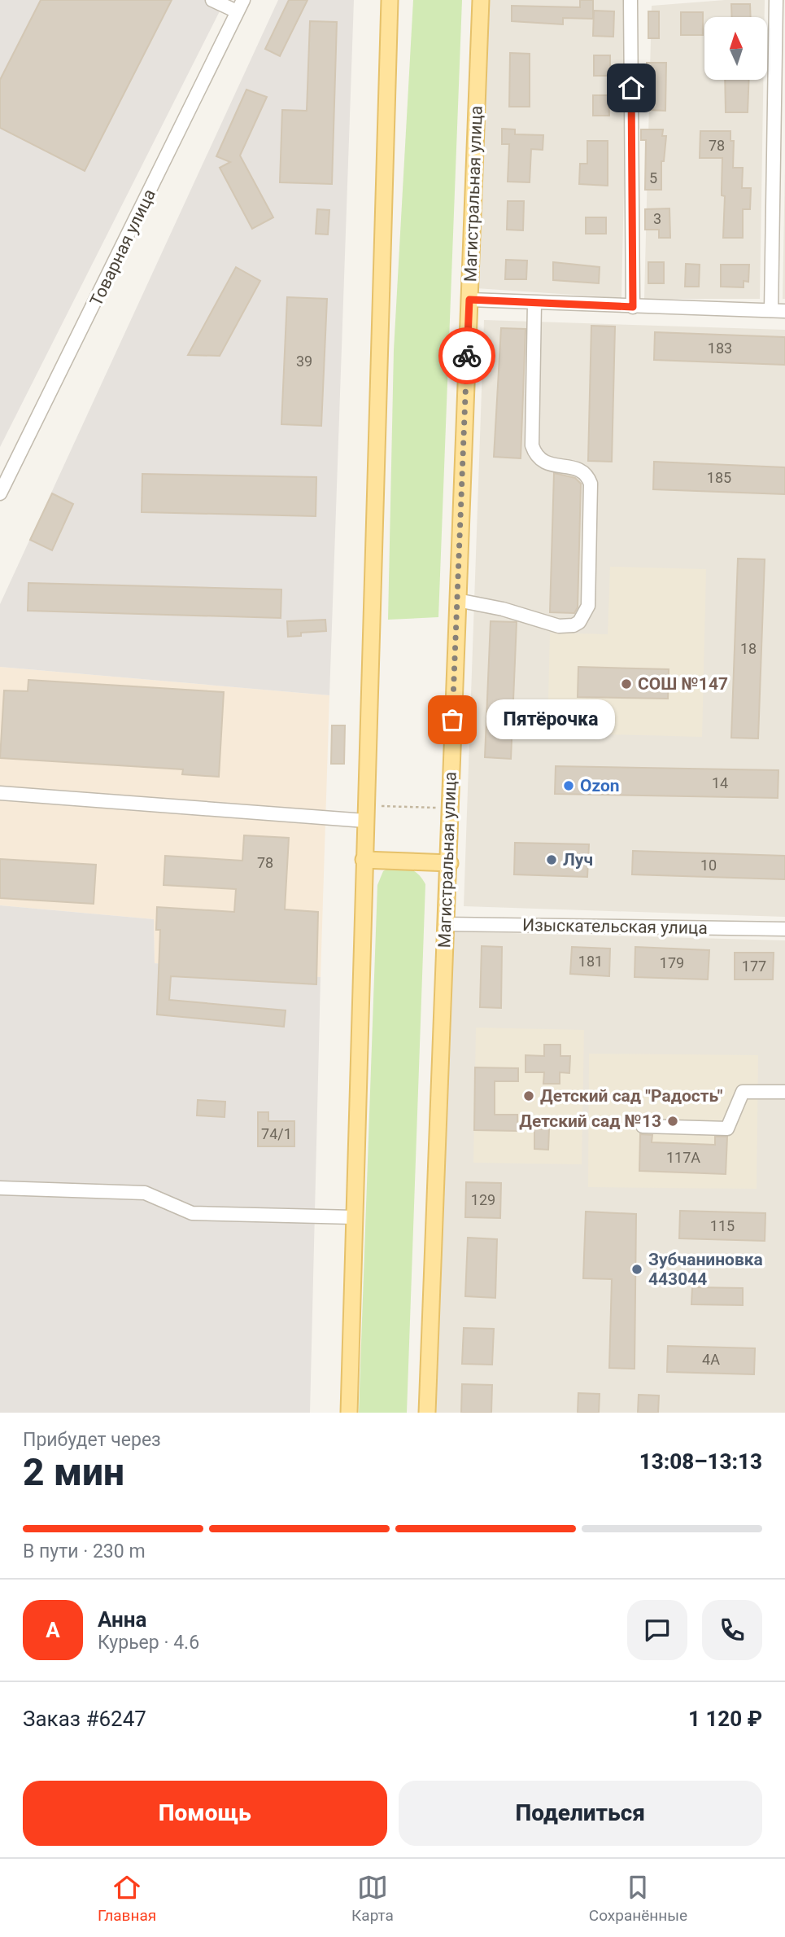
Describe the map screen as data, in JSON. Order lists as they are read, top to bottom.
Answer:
{
  "streets": {
    "main road": ["Магистральная улица"],
    "street": ["Товарная улица", "Изыскательская улица"]
  },
  "crossings": [
    ["Магистральная улица", "Изыскательская улица"]
  ],
  "places": [
    "СОШ №147",
    "Пятёрочка",
    "Ozon",
    "Луч",
    "Детский сад \"Радость\"",
    "Детский сад №13",
    "Зубчаниновка 443044"
  ],
  "house_numbers": [
    "78",
    "5",
    "3",
    "183",
    "39",
    "185",
    "18",
    "14",
    "78",
    "10",
    "181",
    "179",
    "177",
    "74/1",
    "117А",
    "129",
    "115",
    "4А"
  ],
  "north": "top",
  "page": {
    "bubble": "Пятёрочка",
    "heading": ["2 мин", "Прибудет через", "13:08–13:13"],
    "panel": [
      "Анна",
      "Курьер · 4.6",
      "Заказ #6247",
      "1 120 ₽"
    ],
    "bar": "В пути · 230 m",
    "round": "А",
    "buttons": ["Помощь", "Поделиться"],
    "tabs": ["Главная", "Карта", "Сохранённые"]
  }
}
